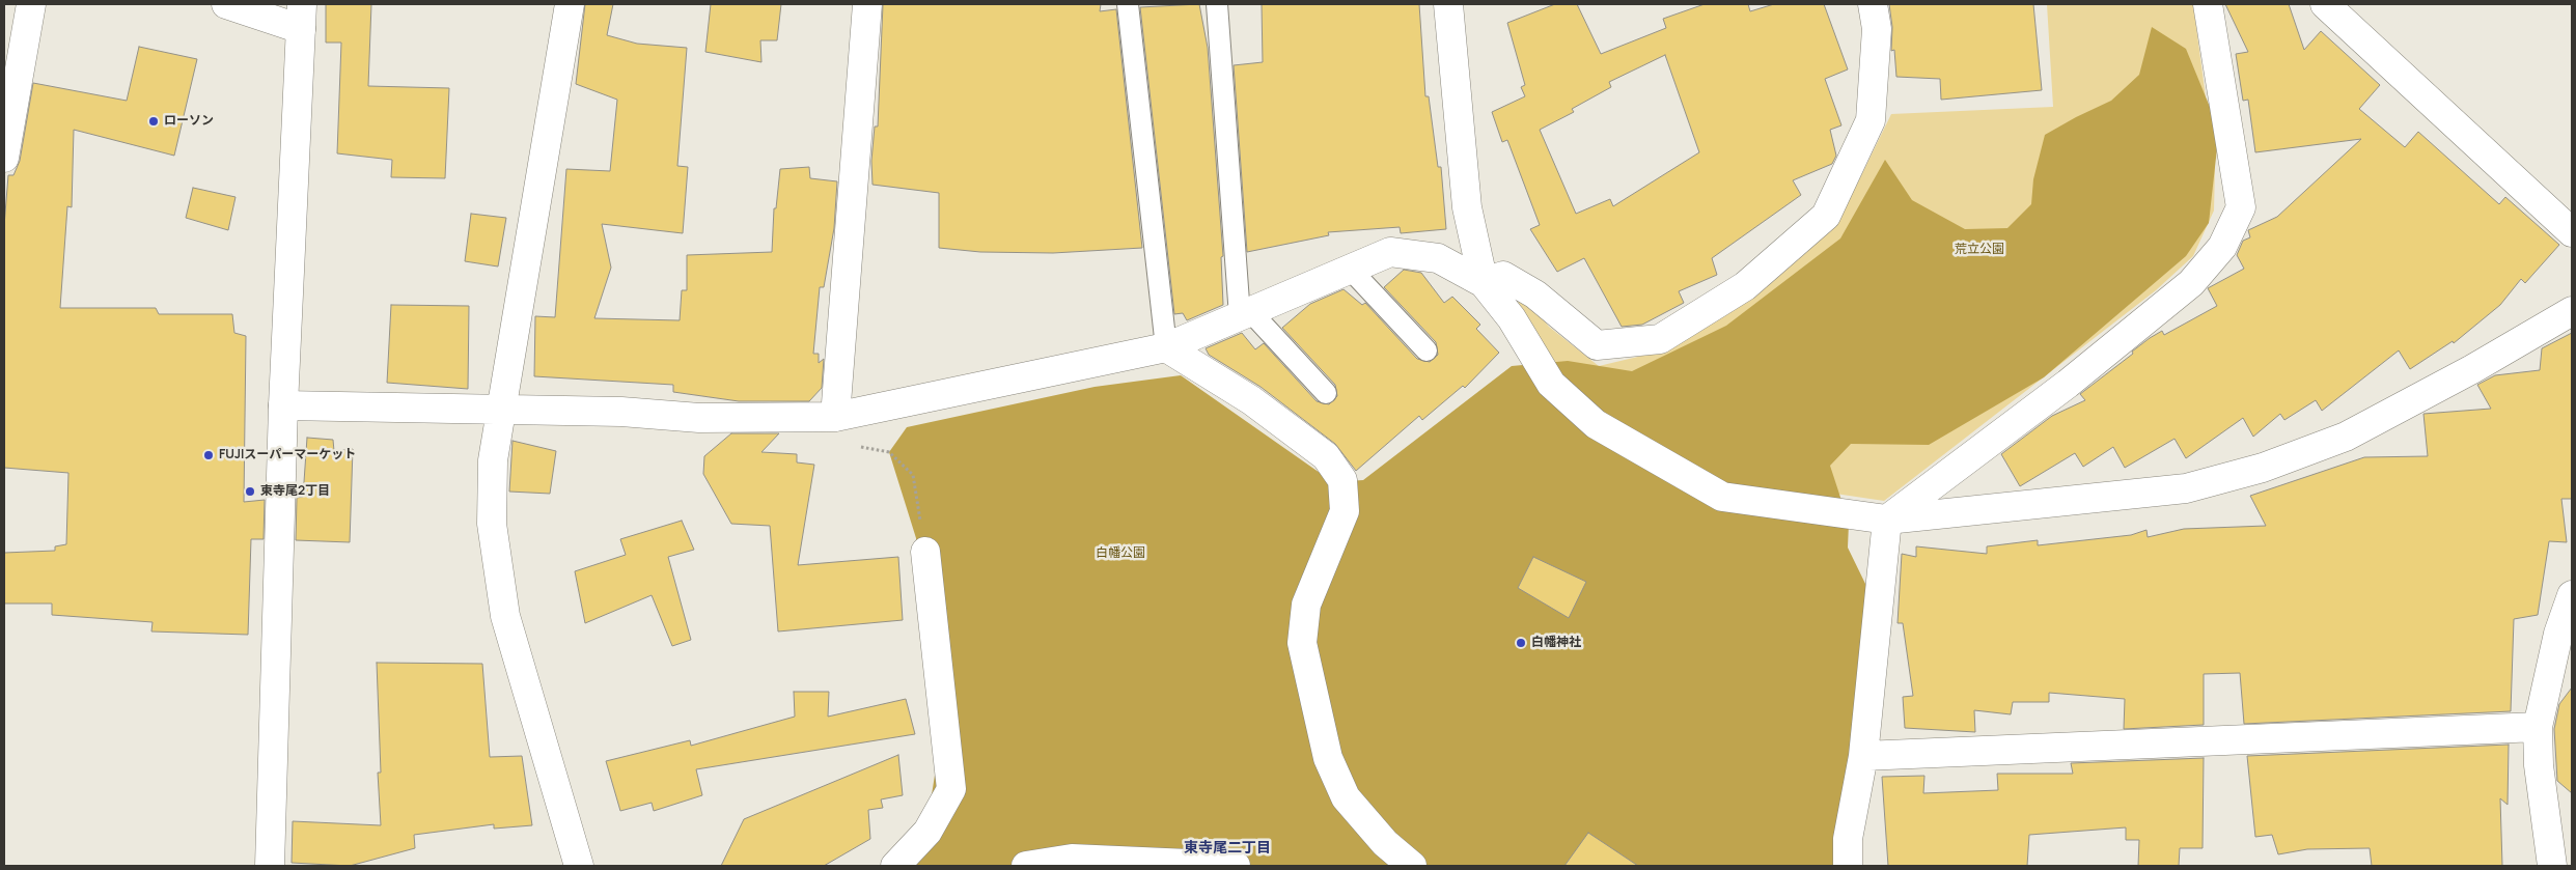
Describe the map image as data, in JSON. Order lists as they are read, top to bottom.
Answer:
{
  "districts": ["東寺尾二丁目"],
  "parks": ["荒立公園", "白幡公園"],
  "places": [
    "ローソン",
    "FUJIスーパーマーケット",
    "東寺尾2丁目",
    "白幡神社"
  ]
}
